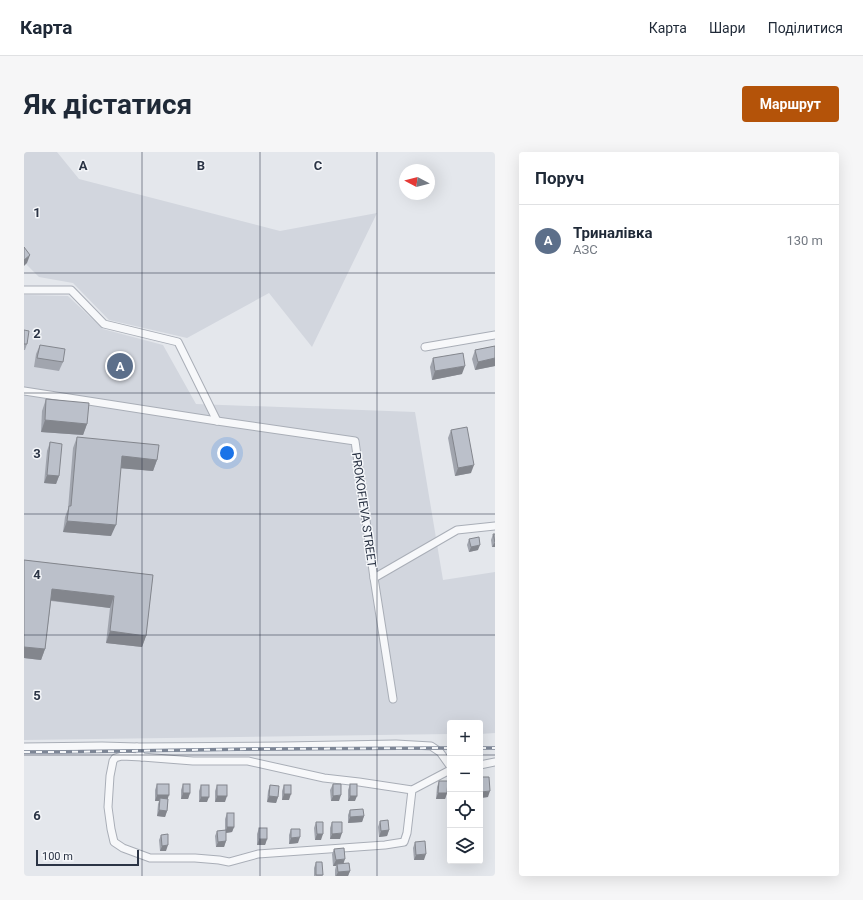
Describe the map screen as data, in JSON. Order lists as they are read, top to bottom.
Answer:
{
  "streets": {
    "street": ["PROKOFIEVA STREET"]
  },
  "scale_bar": "100 m",
  "north": "left",
  "page": {
    "header": "Карта",
    "nav": ["Карта", "Шари", "Поділитися"],
    "buttons": "Маршрут",
    "title": "Як дістатися",
    "heading": "Поруч",
    "list": [
      {
        "mark": "A",
        "name": "Триналівка",
        "note": "АЗС",
        "value": "130 m"
      }
    ],
    "pins": "A",
    "map_buttons": ["+", "−"],
    "scale": "100 m"
  },
  "grid": {
    "columns": ["A", "B", "C"],
    "rows": [
      "1",
      "2",
      "3",
      "4",
      "5",
      "6"
    ]
  }
}
